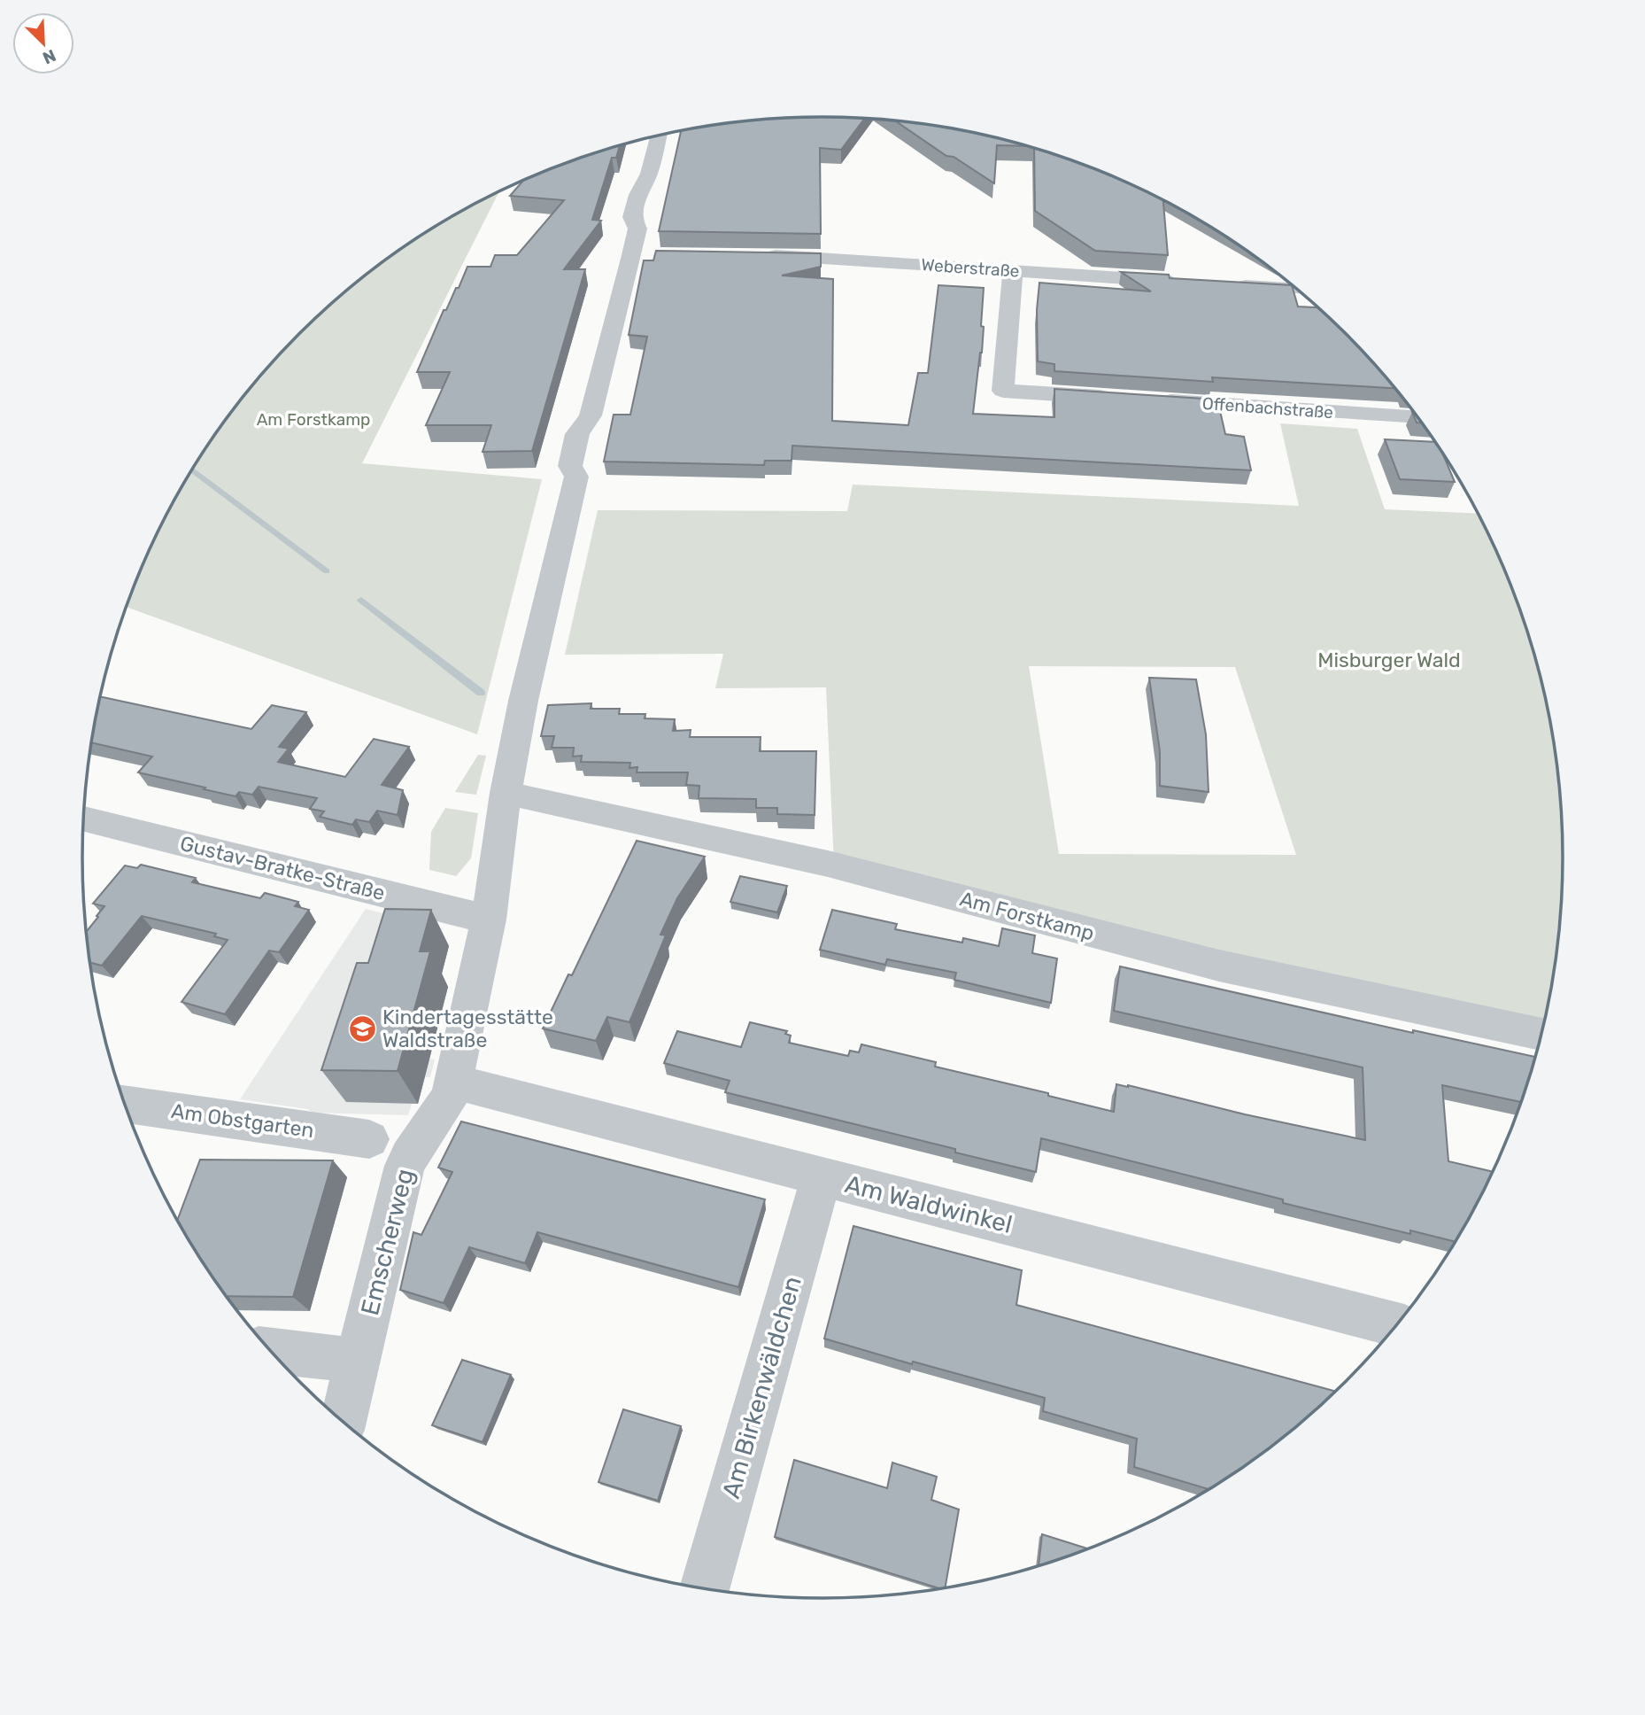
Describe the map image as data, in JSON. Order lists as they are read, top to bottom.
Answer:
{
  "streets": {
    "street": [
      "Weberstraße",
      "Offenbachstraße",
      "Gustav-Bratke-Straße",
      "Am Forstkamp",
      "Am Obstgarten",
      "Am Waldwinkel",
      "Emscherweg",
      "Am Birkenwäldchen"
    ]
  },
  "crossings": [
    ["Gustav-Bratke-Straße", "Emscherweg"],
    ["Am Waldwinkel", "Emscherweg"],
    ["Am Waldwinkel", "Am Birkenwäldchen"]
  ],
  "parks": ["Am Forstkamp", "Misburger Wald"],
  "places": {
    "school or university": ["Kindertagesstätte Waldstraße"]
  },
  "north": "bottom right"
}
